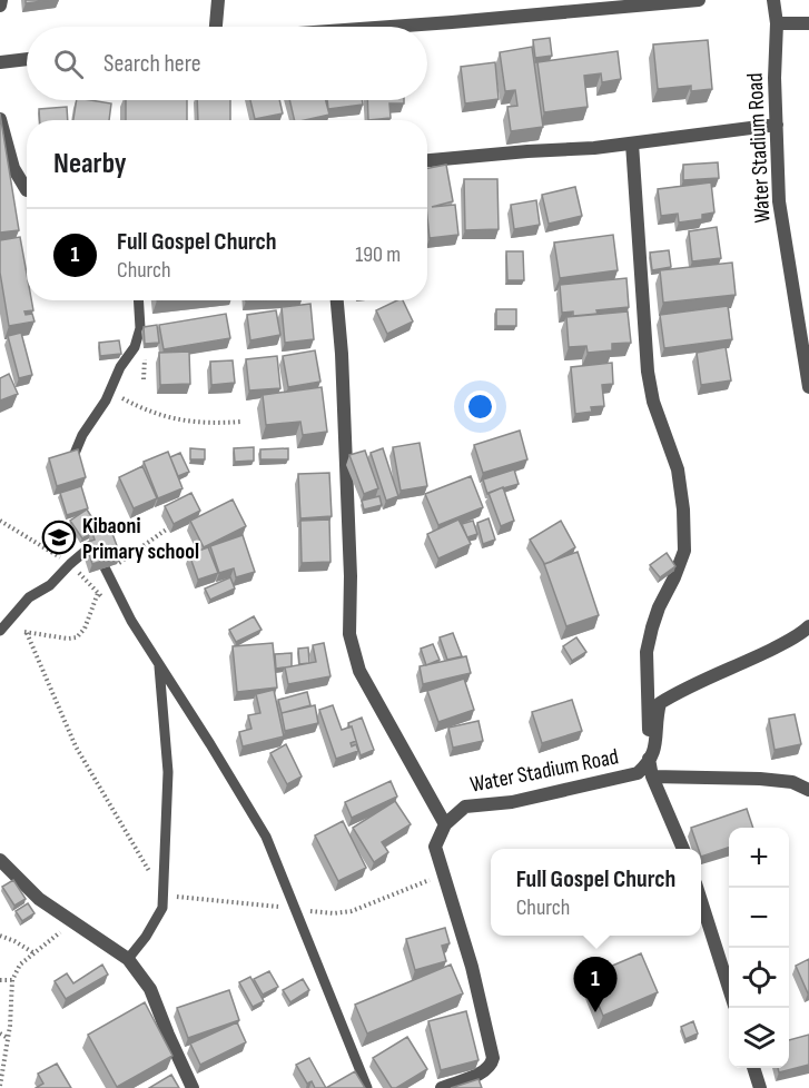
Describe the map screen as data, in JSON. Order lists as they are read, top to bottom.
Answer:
{
  "streets": {
    "street": ["Water Stadium Road"]
  },
  "places": {
    "school or university": ["Kibaoni Primary school"]
  },
  "page": {
    "search": "Search here",
    "heading": "Nearby",
    "list": [
      {
        "mark": "1",
        "name": "Full Gospel Church",
        "note": "Church",
        "value": "190 m"
      }
    ],
    "map_buttons": ["+", "−"],
    "popup": ["Full Gospel Church", "Church"],
    "pins": "1"
  }
}
